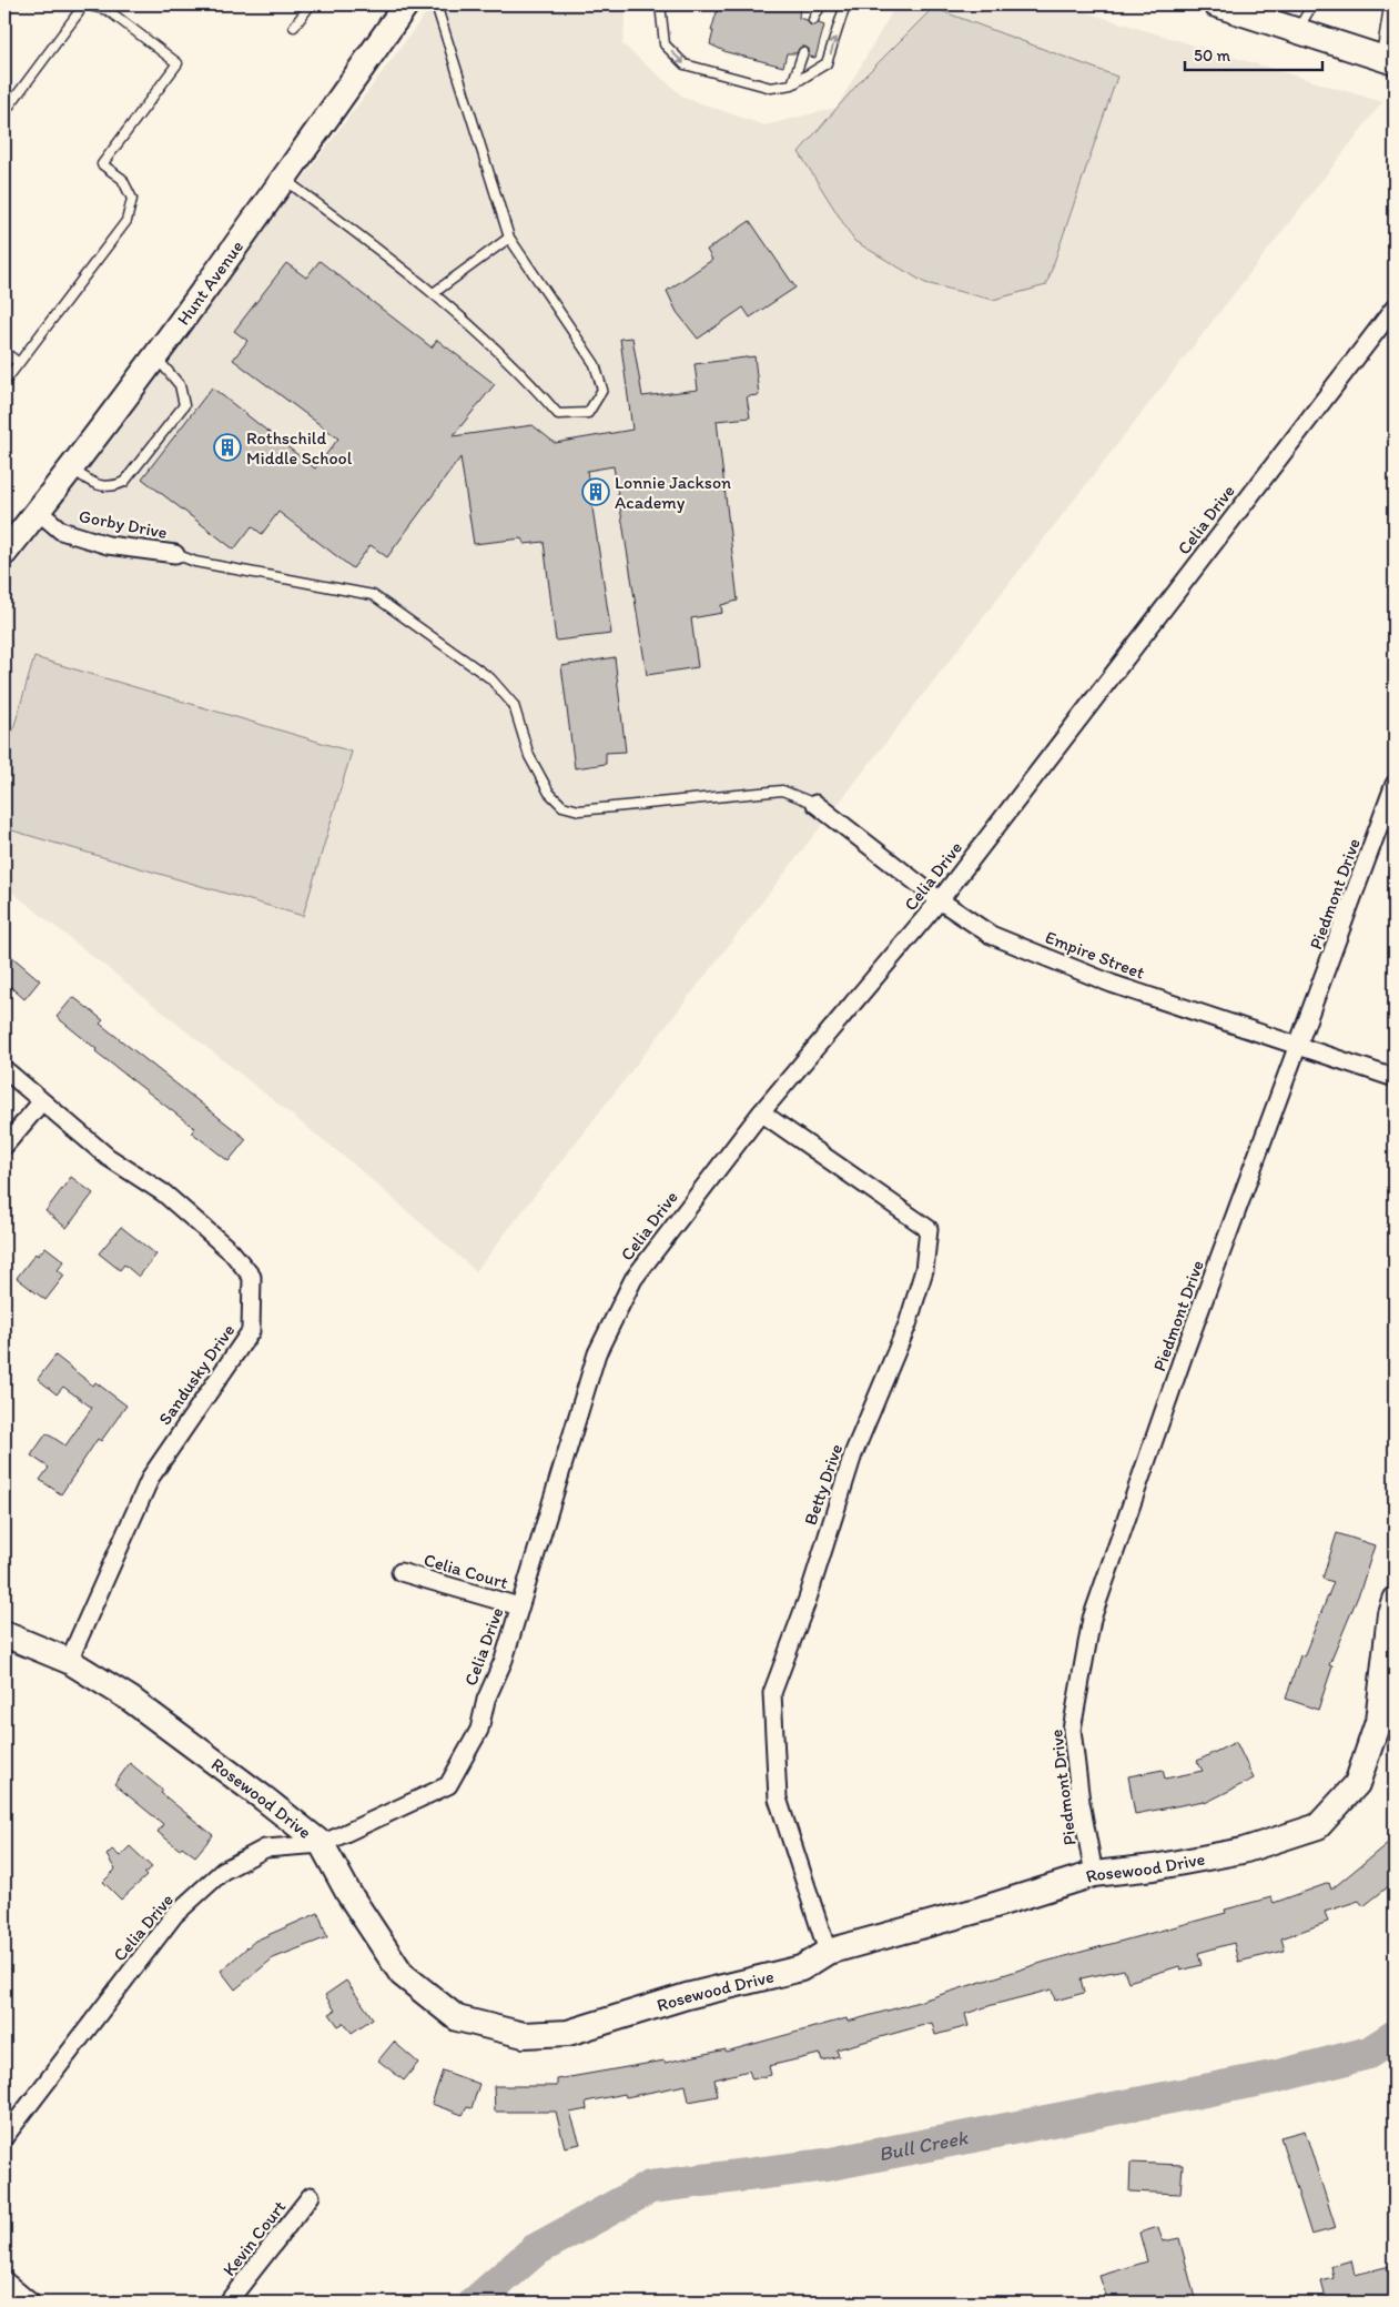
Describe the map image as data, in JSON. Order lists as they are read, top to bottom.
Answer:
{
  "streets": {
    "street": [
      "Hunt Avenue",
      "Celia Drive",
      "Gorby Drive",
      "Piedmont Drive",
      "Empire Street",
      "Sandusky Drive",
      "Betty Drive",
      "Celia Court",
      "Rosewood Drive",
      "Kevin Court"
    ]
  },
  "crossings": [
    ["Hunt Avenue", "Gorby Drive"],
    ["Celia Drive", "Empire Street"],
    ["Celia Drive", "Betty Drive"],
    ["Celia Drive", "Celia Court"],
    ["Celia Drive", "Rosewood Drive"],
    ["Piedmont Drive", "Empire Street"],
    ["Piedmont Drive", "Rosewood Drive"],
    ["Sandusky Drive", "Rosewood Drive"],
    ["Betty Drive", "Rosewood Drive"]
  ],
  "water": ["Bull Creek"],
  "places": {
    "building": ["Rothschild Middle School", "Lonnie Jackson Academy"]
  },
  "scale_bar": "50 m"
}
